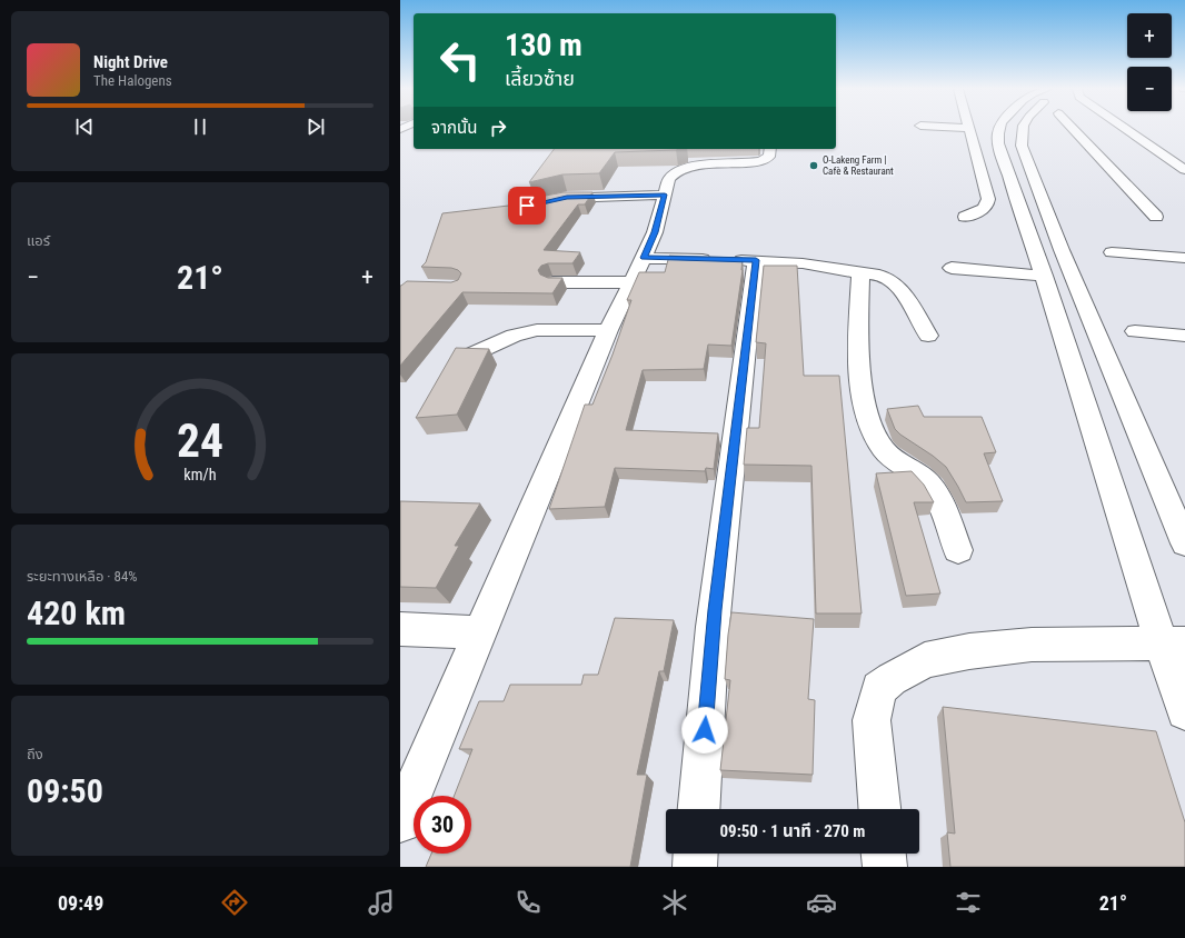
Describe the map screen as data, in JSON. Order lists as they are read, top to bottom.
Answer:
{
  "places": ["O-Lakeng Farm | Cafè & Restaurant"],
  "page": {
    "map_buttons": ["+", "−"],
    "turn": ["130 m", "เลี้ยวซ้าย"],
    "song": ["Night Drive", "The Halogens"],
    "then": "จากนั้น",
    "tile": [
      "แอร์",
      ["ระยะทางเหลือ · 84%", "420 km"],
      ["ถึง", "09:50"]
    ],
    "heat": ["−", "21°", "+"],
    "limit": "30",
    "trip": "09:50 · 1 นาที · 270 m",
    "tabs": ["09:49", "21°"],
    "gauge": ["24", "km/h"]
  }
}
